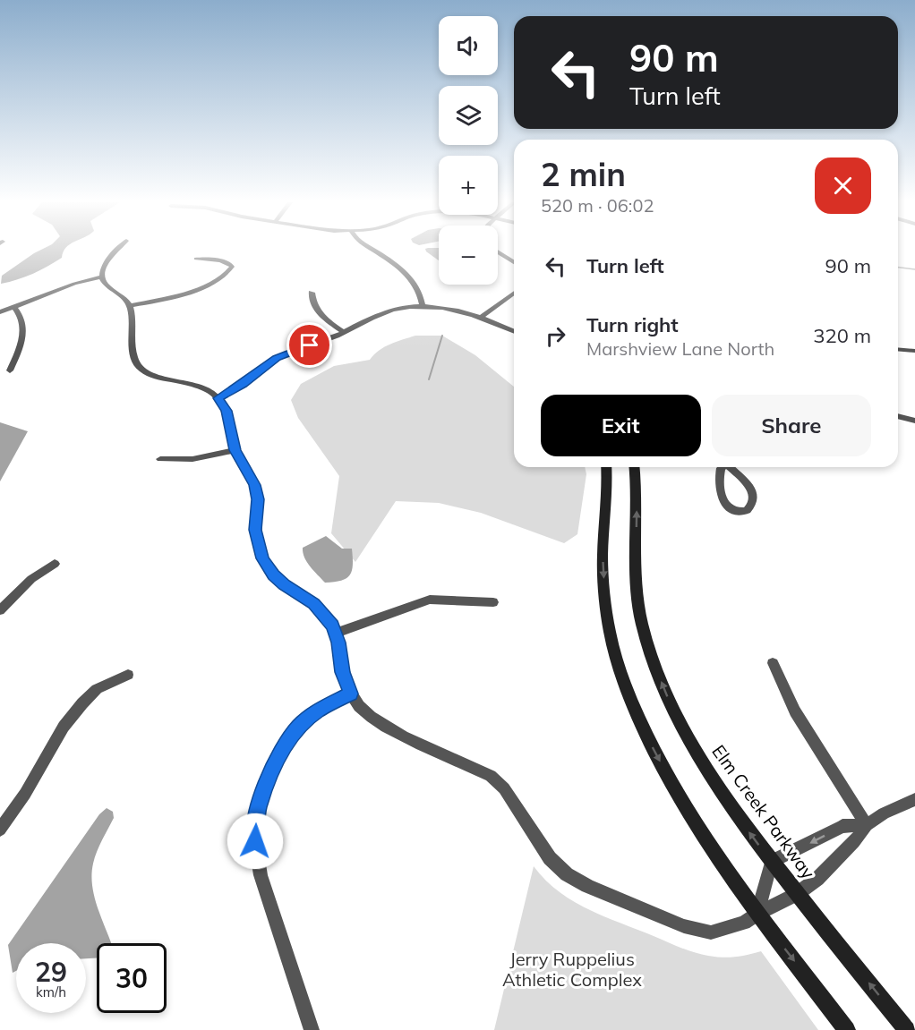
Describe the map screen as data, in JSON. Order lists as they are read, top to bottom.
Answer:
{
  "streets": {
    "street": ["Elm Creek Parkway"]
  },
  "parks": ["Jerry Ruppelius Athletic Complex"],
  "page": {
    "map_buttons": ["+", "−"],
    "turn": ["90 m", "Turn left"],
    "heading": ["2 min", "520 m · 06:02"],
    "list": [
      {
        "name": "Turn left",
        "value": "90 m"
      },
      {
        "name": "Turn right",
        "note": "Marshview Lane North",
        "value": "320 m"
      }
    ],
    "buttons": ["Exit", "Share"],
    "speed": "29 km/h",
    "limit": "30"
  }
}
